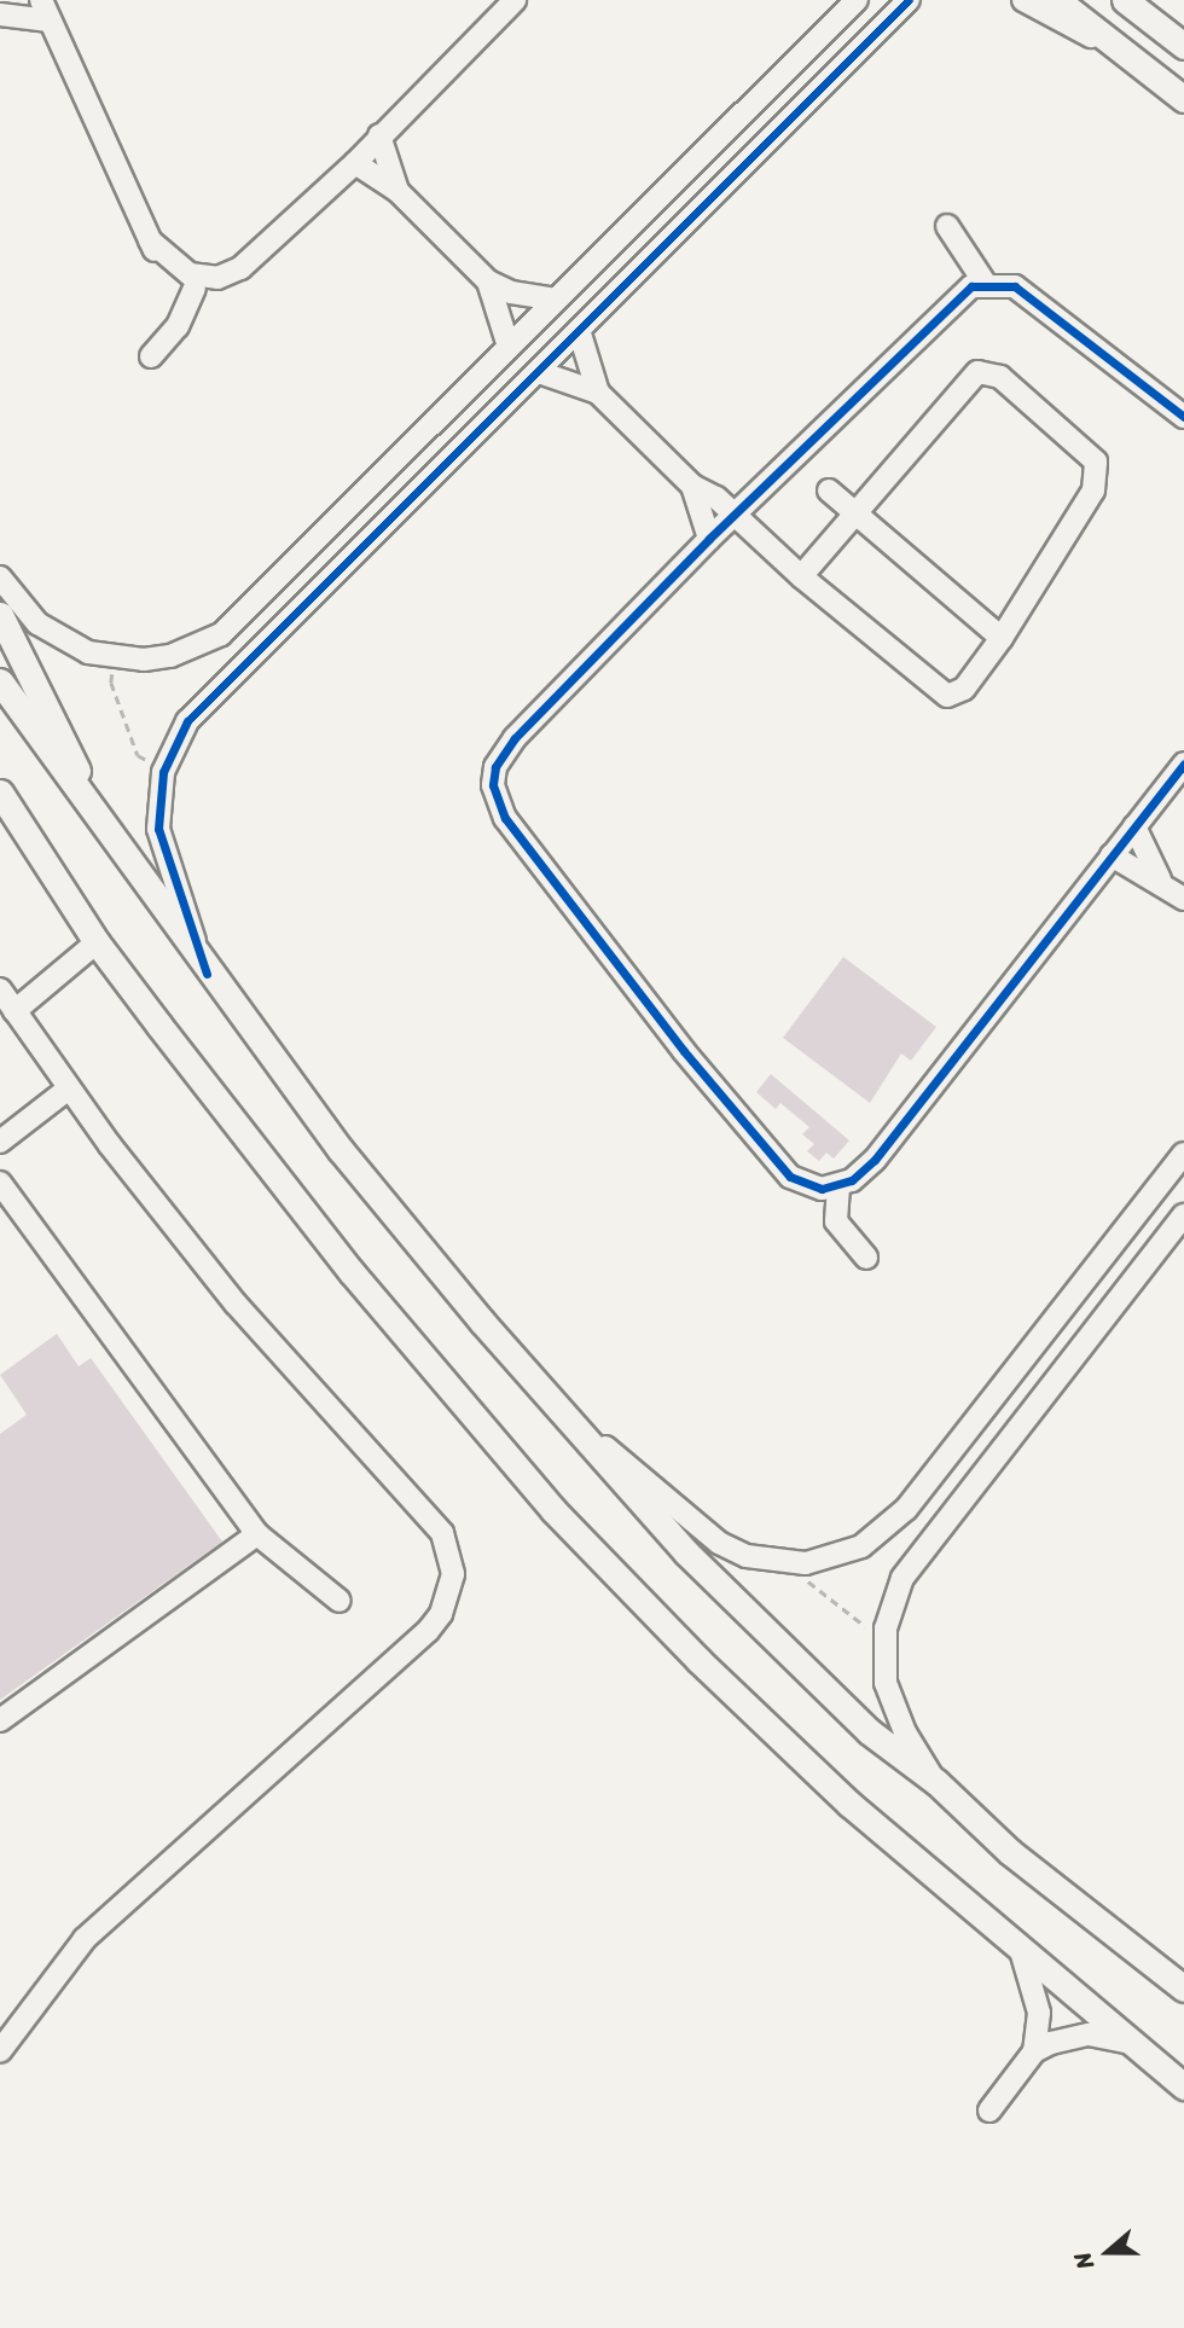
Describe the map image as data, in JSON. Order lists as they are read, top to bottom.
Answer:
{
  "north": "left"
}
